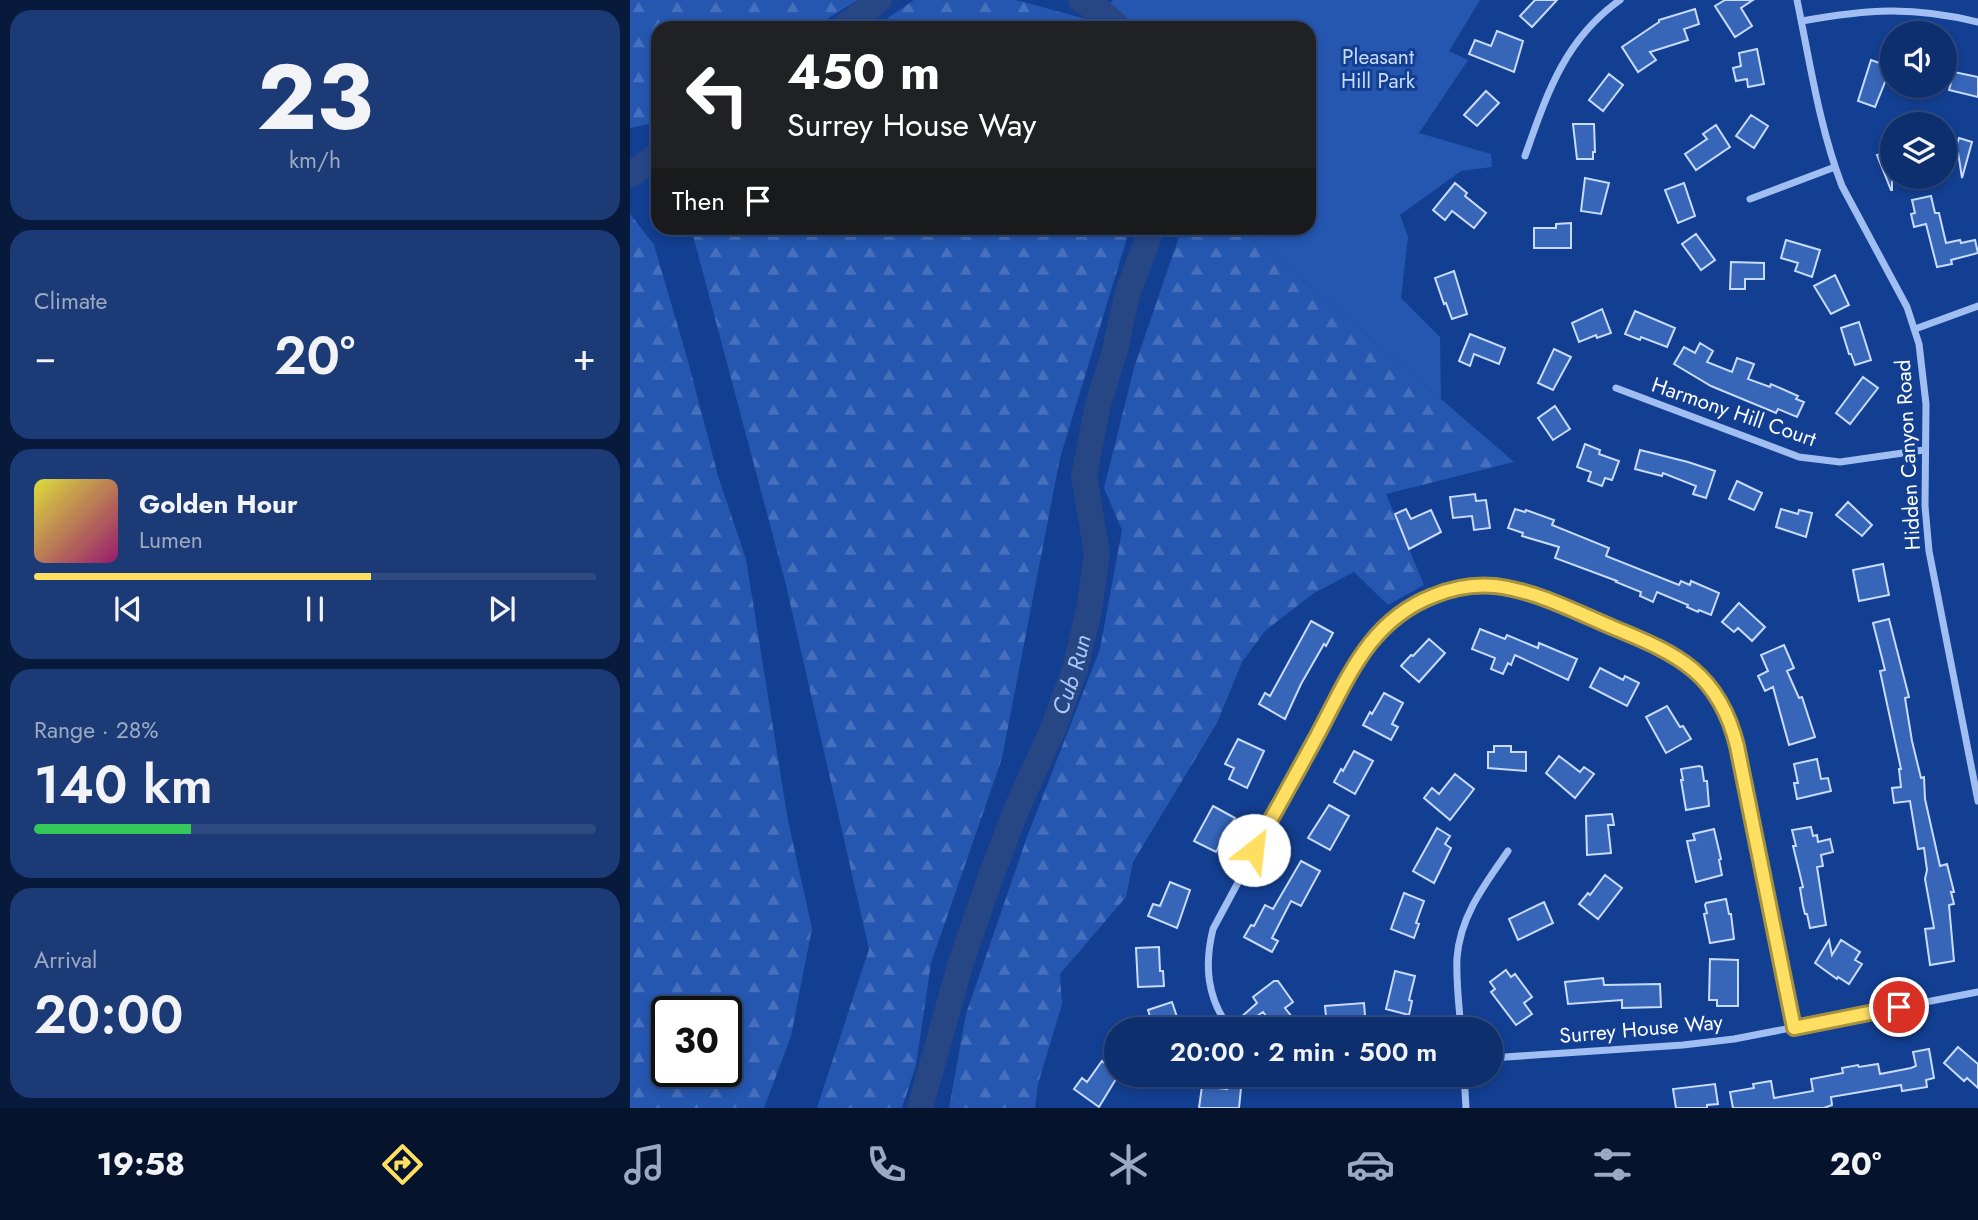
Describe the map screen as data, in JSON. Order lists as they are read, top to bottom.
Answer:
{
  "streets": {
    "street": ["Harmony Hill Court", "Hidden Canyon Road", "Surrey House Way"]
  },
  "crossings": [
    ["Harmony Hill Court", "Hidden Canyon Road"]
  ],
  "water": ["Cub Run"],
  "parks": ["Pleasant Hill Park"],
  "page": {
    "tile": [
      ["23", "km/h"],
      "Climate",
      ["Range · 28%", "140 km"],
      ["Arrival", "20:00"]
    ],
    "turn": ["450 m", "Surrey House Way"],
    "then": "Then",
    "heat": ["−", "20°", "+"],
    "song": ["Golden Hour", "Lumen"],
    "limit": "30",
    "trip": "20:00 · 2 min · 500 m",
    "tabs": ["19:58", "20°"]
  }
}
